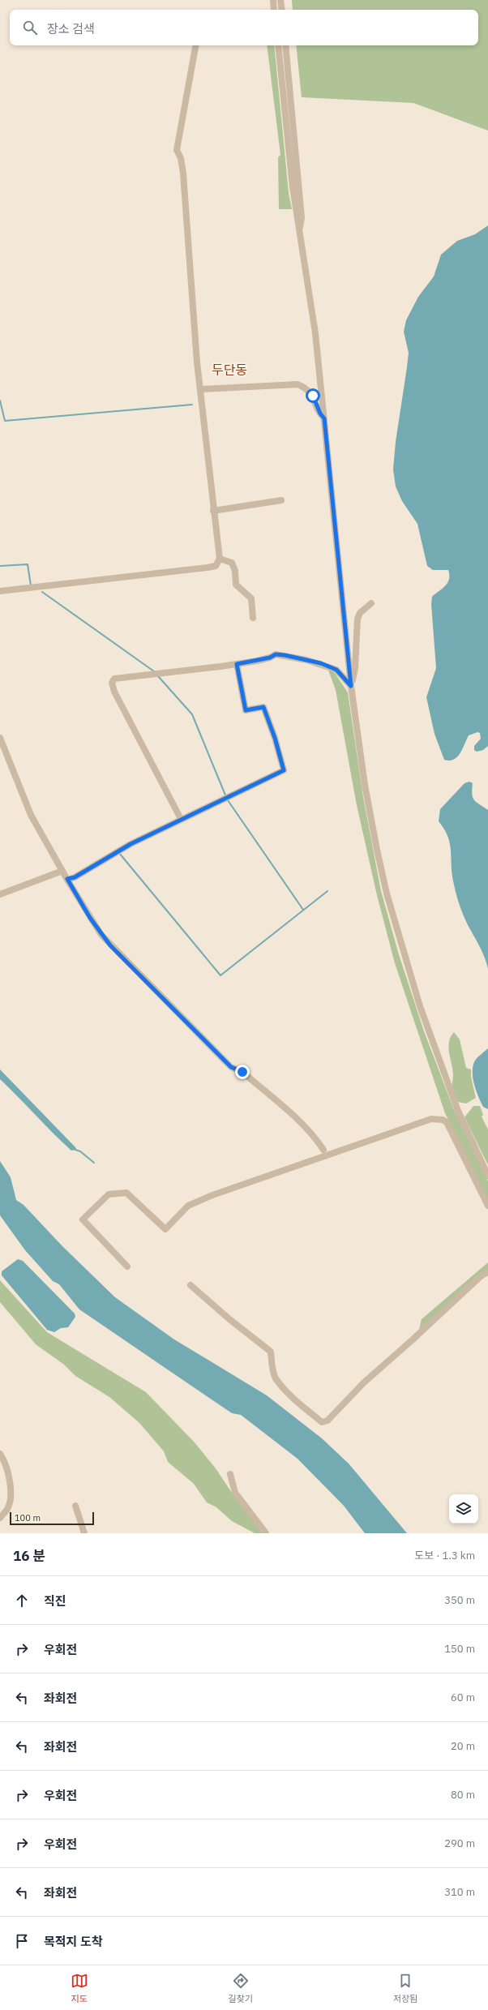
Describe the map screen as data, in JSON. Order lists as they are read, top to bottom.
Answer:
{
  "districts": ["두단동"],
  "scale_bar": "100 m",
  "page": {
    "search": "장소 검색",
    "scale": "100 m",
    "heading": ["16 분", "도보 · 1.3 km"],
    "list": [
      ["직진", "350 m"],
      ["우회전", "150 m"],
      ["좌회전", "60 m"],
      ["좌회전", "20 m"],
      ["우회전", "80 m"],
      ["우회전", "290 m"],
      ["좌회전", "310 m"],
      "목적지 도착"
    ],
    "nav": ["지도", "길찾기", "저장됨"]
  }
}
